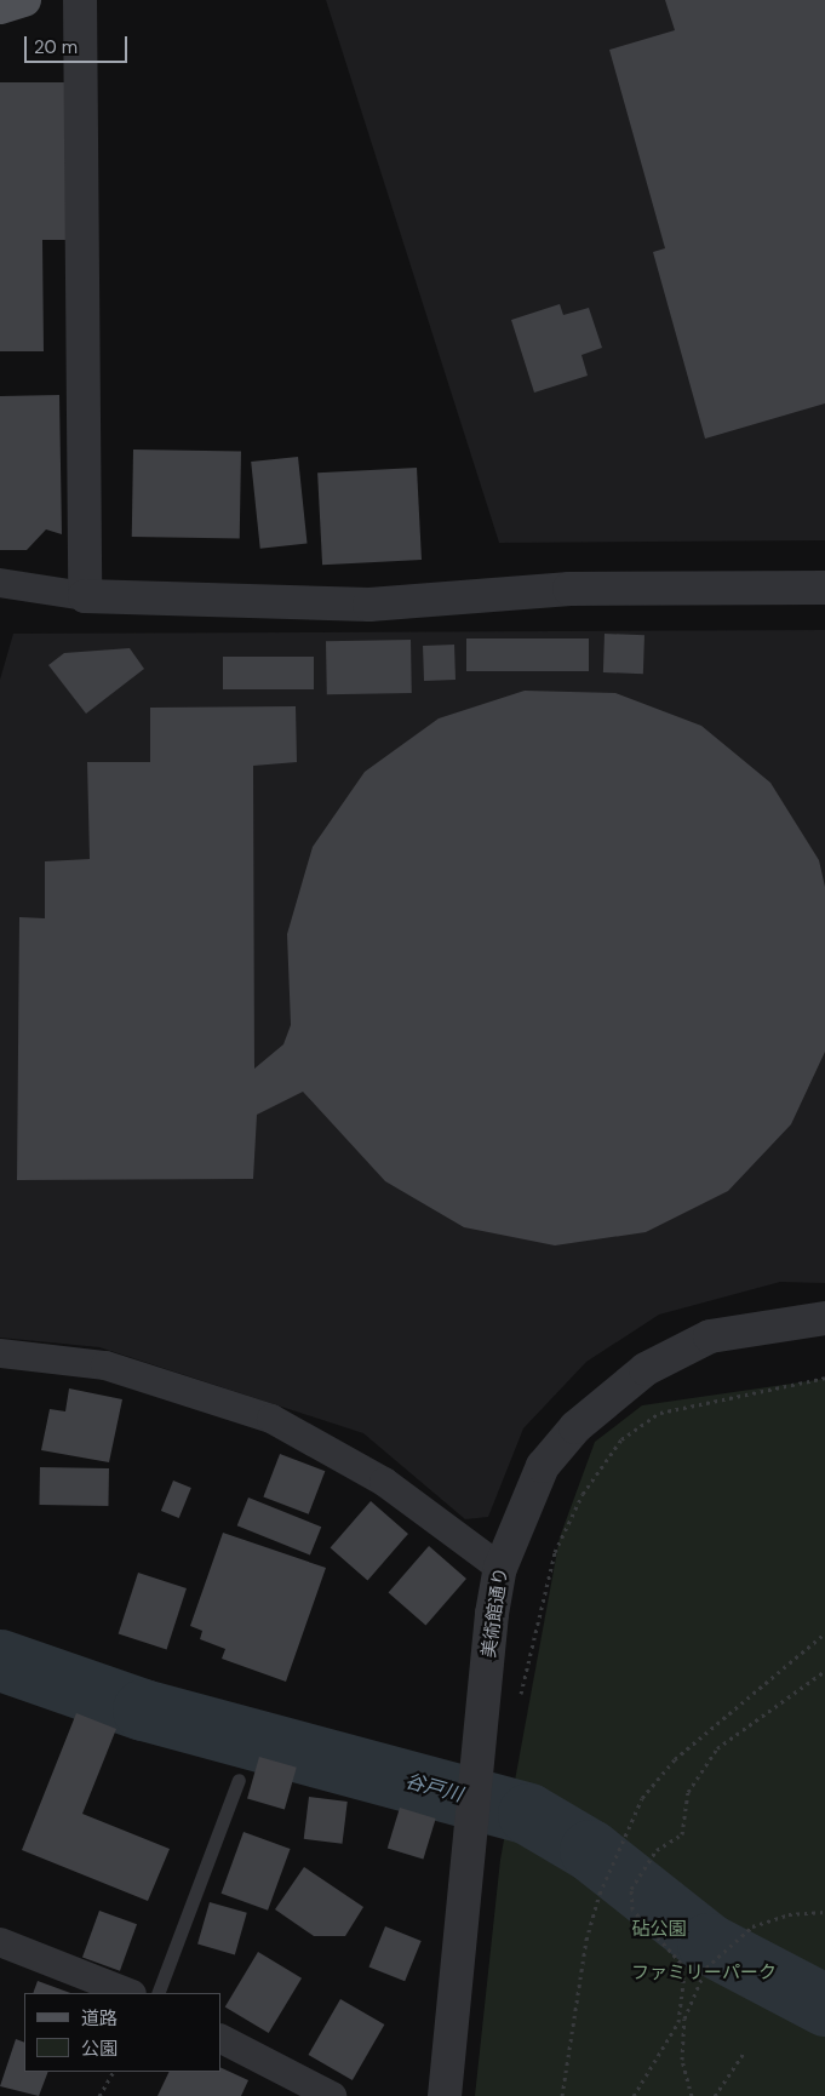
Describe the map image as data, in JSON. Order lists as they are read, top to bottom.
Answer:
{
  "streets": {
    "street": ["美術館通り"]
  },
  "water": ["谷戸川"],
  "parks": ["砧公園", "ファミリーパーク"],
  "legend": ["道路", "公園"],
  "scale_bar": "20 m"
}
